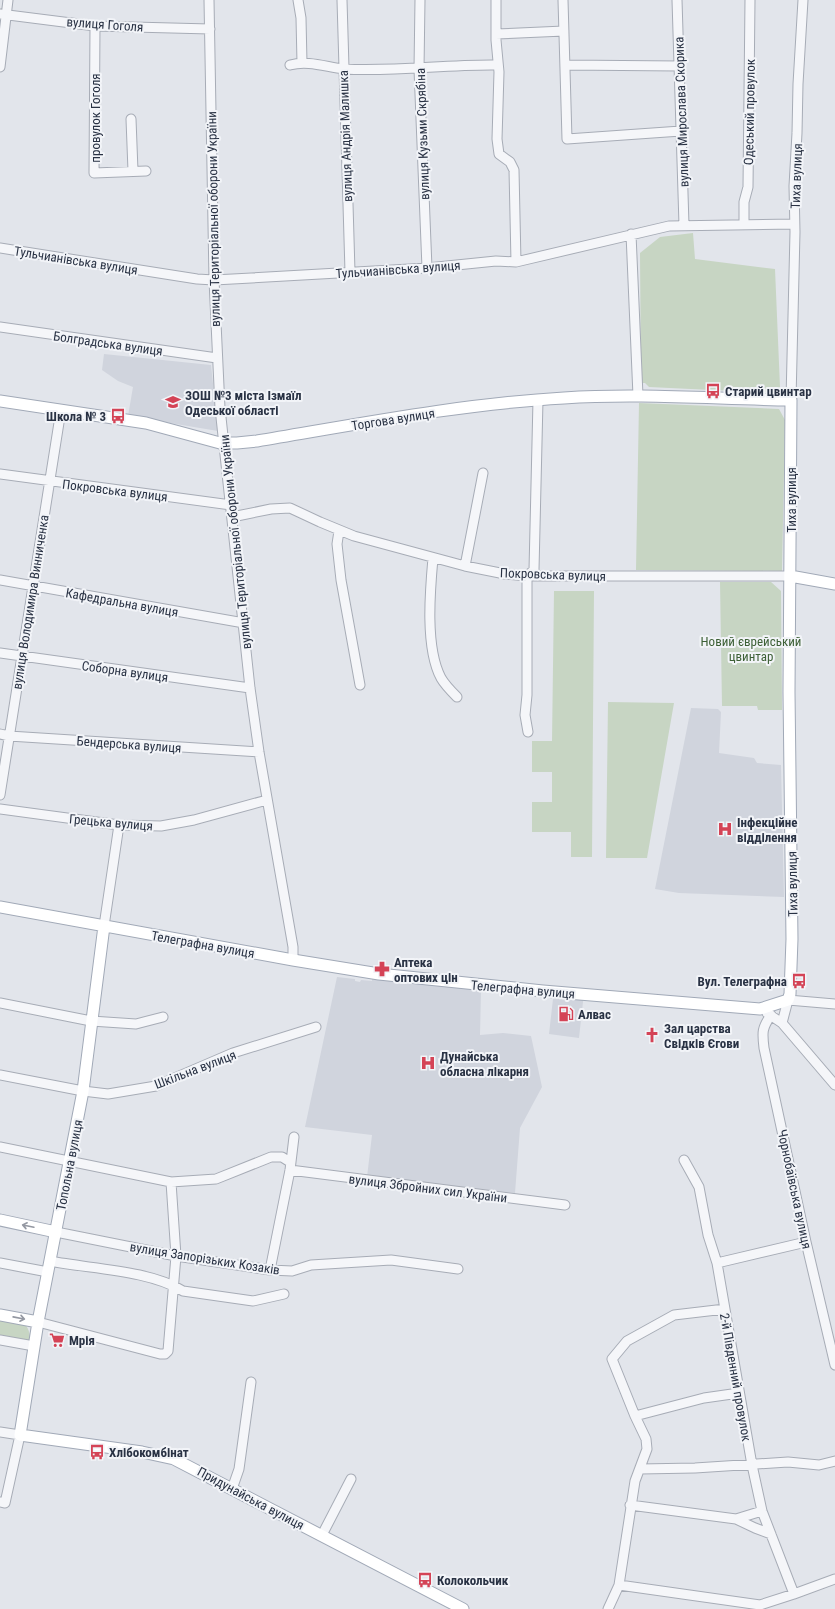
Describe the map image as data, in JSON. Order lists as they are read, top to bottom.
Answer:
{
  "streets": {
    "main road": [
      "Тиха вулиця",
      "Торгова вулиця",
      "Телеграфна вулиця",
      "Топольна вулиця",
      "вулиця Запорізьких Козаків",
      "Придунайська вулиця"
    ],
    "street": [
      "вулиця Гоголя",
      "вулиця Мирослава Скорика",
      "Одеський провулок",
      "провулок Гоголя",
      "вулиця Кузьми Скрябіна",
      "вулиця Андрія Малишка",
      "вулиця Територіальної оборони України",
      "Тульчианівська вулиця",
      "Болградська вулиця",
      "Покровська вулиця",
      "вулиця Володимира Винниченка",
      "Кафедральна вулиця",
      "Соборна вулиця",
      "Бендерська вулиця",
      "Грецька вулиця",
      "Шкільна вулиця",
      "вулиця Збройних сил України",
      "Чорнобаївська вулиця",
      "2-й Південний провулок"
    ]
  },
  "crossings": [
    ["вулиця Гоголя", "провулок Гоголя"],
    ["вулиця Гоголя", "вулиця Територіальної оборони України"],
    ["вулиця Мирослава Скорика", "Тульчианівська вулиця"],
    ["Одеський провулок", "Тульчианівська вулиця"],
    ["вулиця Кузьми Скрябіна", "Тульчианівська вулиця"],
    ["вулиця Андрія Малишка", "Тульчианівська вулиця"],
    ["Тиха вулиця", "Тульчианівська вулиця"],
    ["Тиха вулиця", "Торгова вулиця"],
    ["Тиха вулиця", "Покровська вулиця"],
    ["Тиха вулиця", "Телеграфна вулиця"],
    ["вулиця Територіальної оборони України", "Тульчианівська вулиця"],
    ["вулиця Територіальної оборони України", "Болградська вулиця"],
    ["вулиця Територіальної оборони України", "Торгова вулиця"],
    ["вулиця Територіальної оборони України", "Покровська вулиця"],
    ["вулиця Територіальної оборони України", "Кафедральна вулиця"],
    ["вулиця Територіальної оборони України", "Соборна вулиця"],
    ["вулиця Територіальної оборони України", "Бендерська вулиця"],
    ["вулиця Територіальної оборони України", "Грецька вулиця"],
    ["вулиця Територіальної оборони України", "Телеграфна вулиця"],
    ["Торгова вулиця", "вулиця Володимира Винниченка"],
    ["Покровська вулиця", "вулиця Володимира Винниченка"],
    ["вулиця Володимира Винниченка", "Кафедральна вулиця"],
    ["вулиця Володимира Винниченка", "Соборна вулиця"],
    ["вулиця Володимира Винниченка", "Бендерська вулиця"],
    ["Грецька вулиця", "Топольна вулиця"],
    ["Телеграфна вулиця", "Топольна вулиця"],
    ["Шкільна вулиця", "Топольна вулиця"],
    ["Топольна вулиця", "вулиця Збройних сил України"],
    ["Топольна вулиця", "вулиця Запорізьких Козаків"],
    ["Топольна вулиця", "Придунайська вулиця"]
  ],
  "parks": ["Новий єврейський цвинтар"],
  "places": {
    "bus stop": [
      "Старий цвинтар",
      "Школа № 3",
      "Вул. Телеграфна",
      "Хлібокомбінат",
      "Колокольчик"
    ],
    "school or university": ["ЗОШ №3 міста Ізмаїл Одеської області"],
    "hospital": ["Інфекційне відділення", "Дунайська обласна лікарня"],
    "pharmacy": ["Аптека оптових цін"],
    "fuel station": ["Алвас"],
    "church": ["Зал царства Свідків Єгови"],
    "supermarket": ["Мрія"]
  }
}
